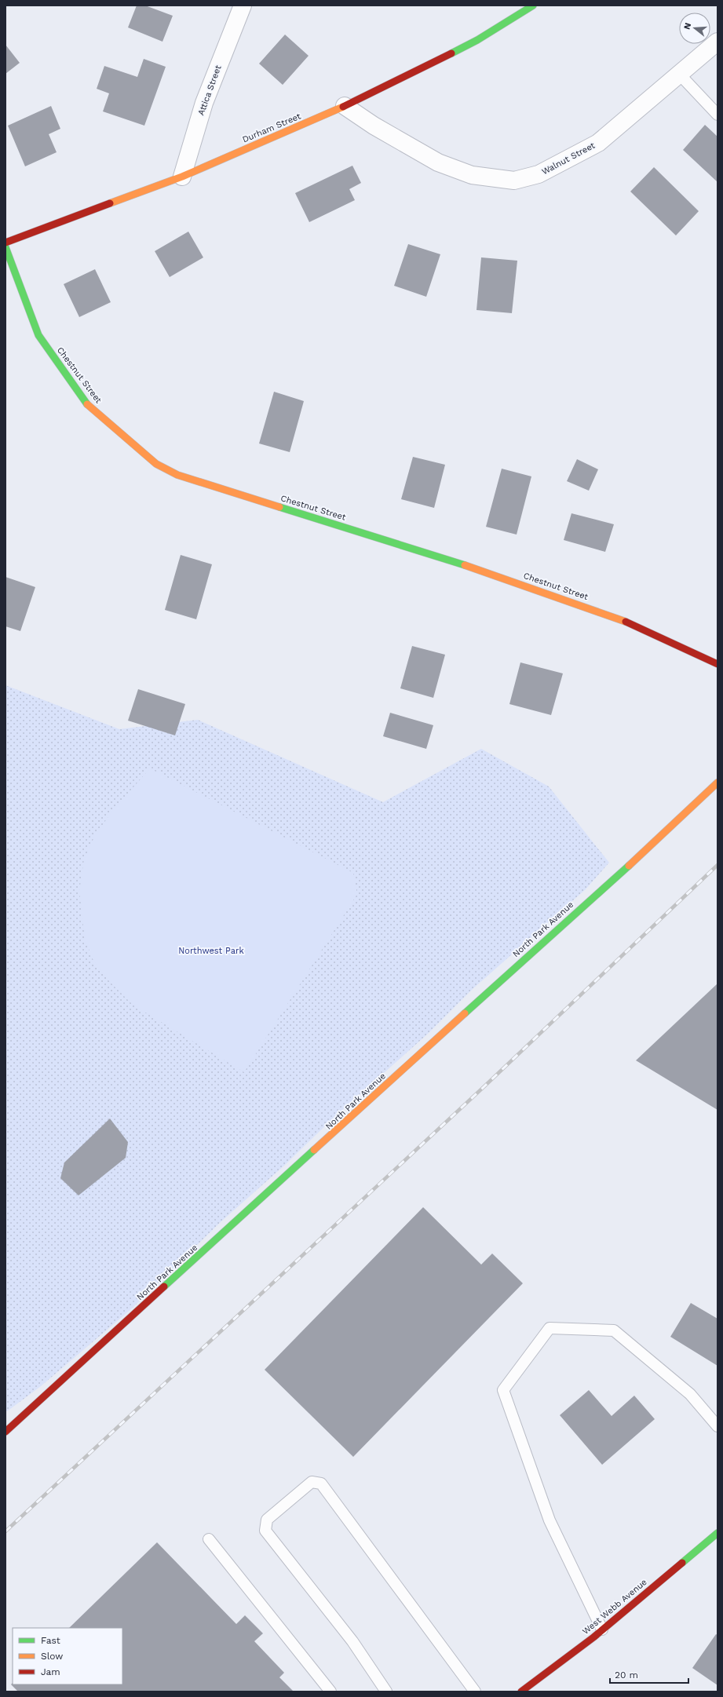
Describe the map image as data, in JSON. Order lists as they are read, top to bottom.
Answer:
{
  "streets": {
    "main road": [
      "Durham Street",
      "Chestnut Street",
      "North Park Avenue",
      "West Webb Avenue"
    ],
    "street": ["Attica Street", "Walnut Street"]
  },
  "crossings": [
    ["Attica Street", "Durham Street"],
    ["Durham Street", "Walnut Street"]
  ],
  "parks": ["Northwest Park"],
  "legend": ["Fast", "Slow", "Jam"],
  "scale_bar": "20 m",
  "north": "left"
}
